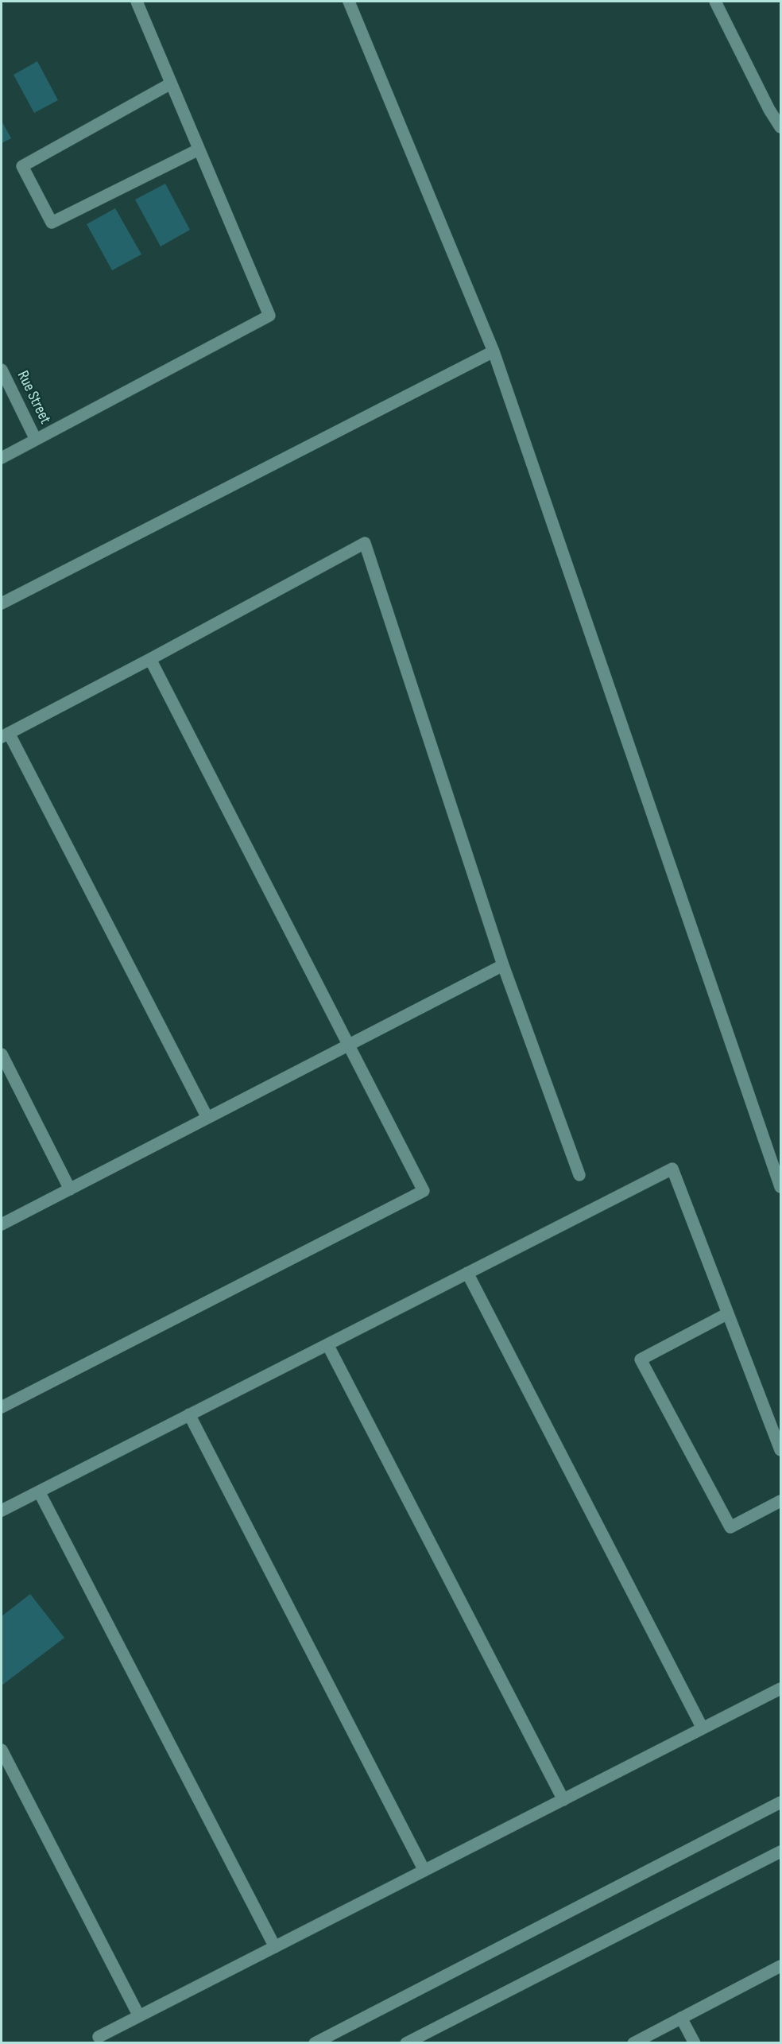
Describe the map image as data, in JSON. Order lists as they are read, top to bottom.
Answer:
{
  "streets": {
    "street": ["Rue Street"]
  }
}
